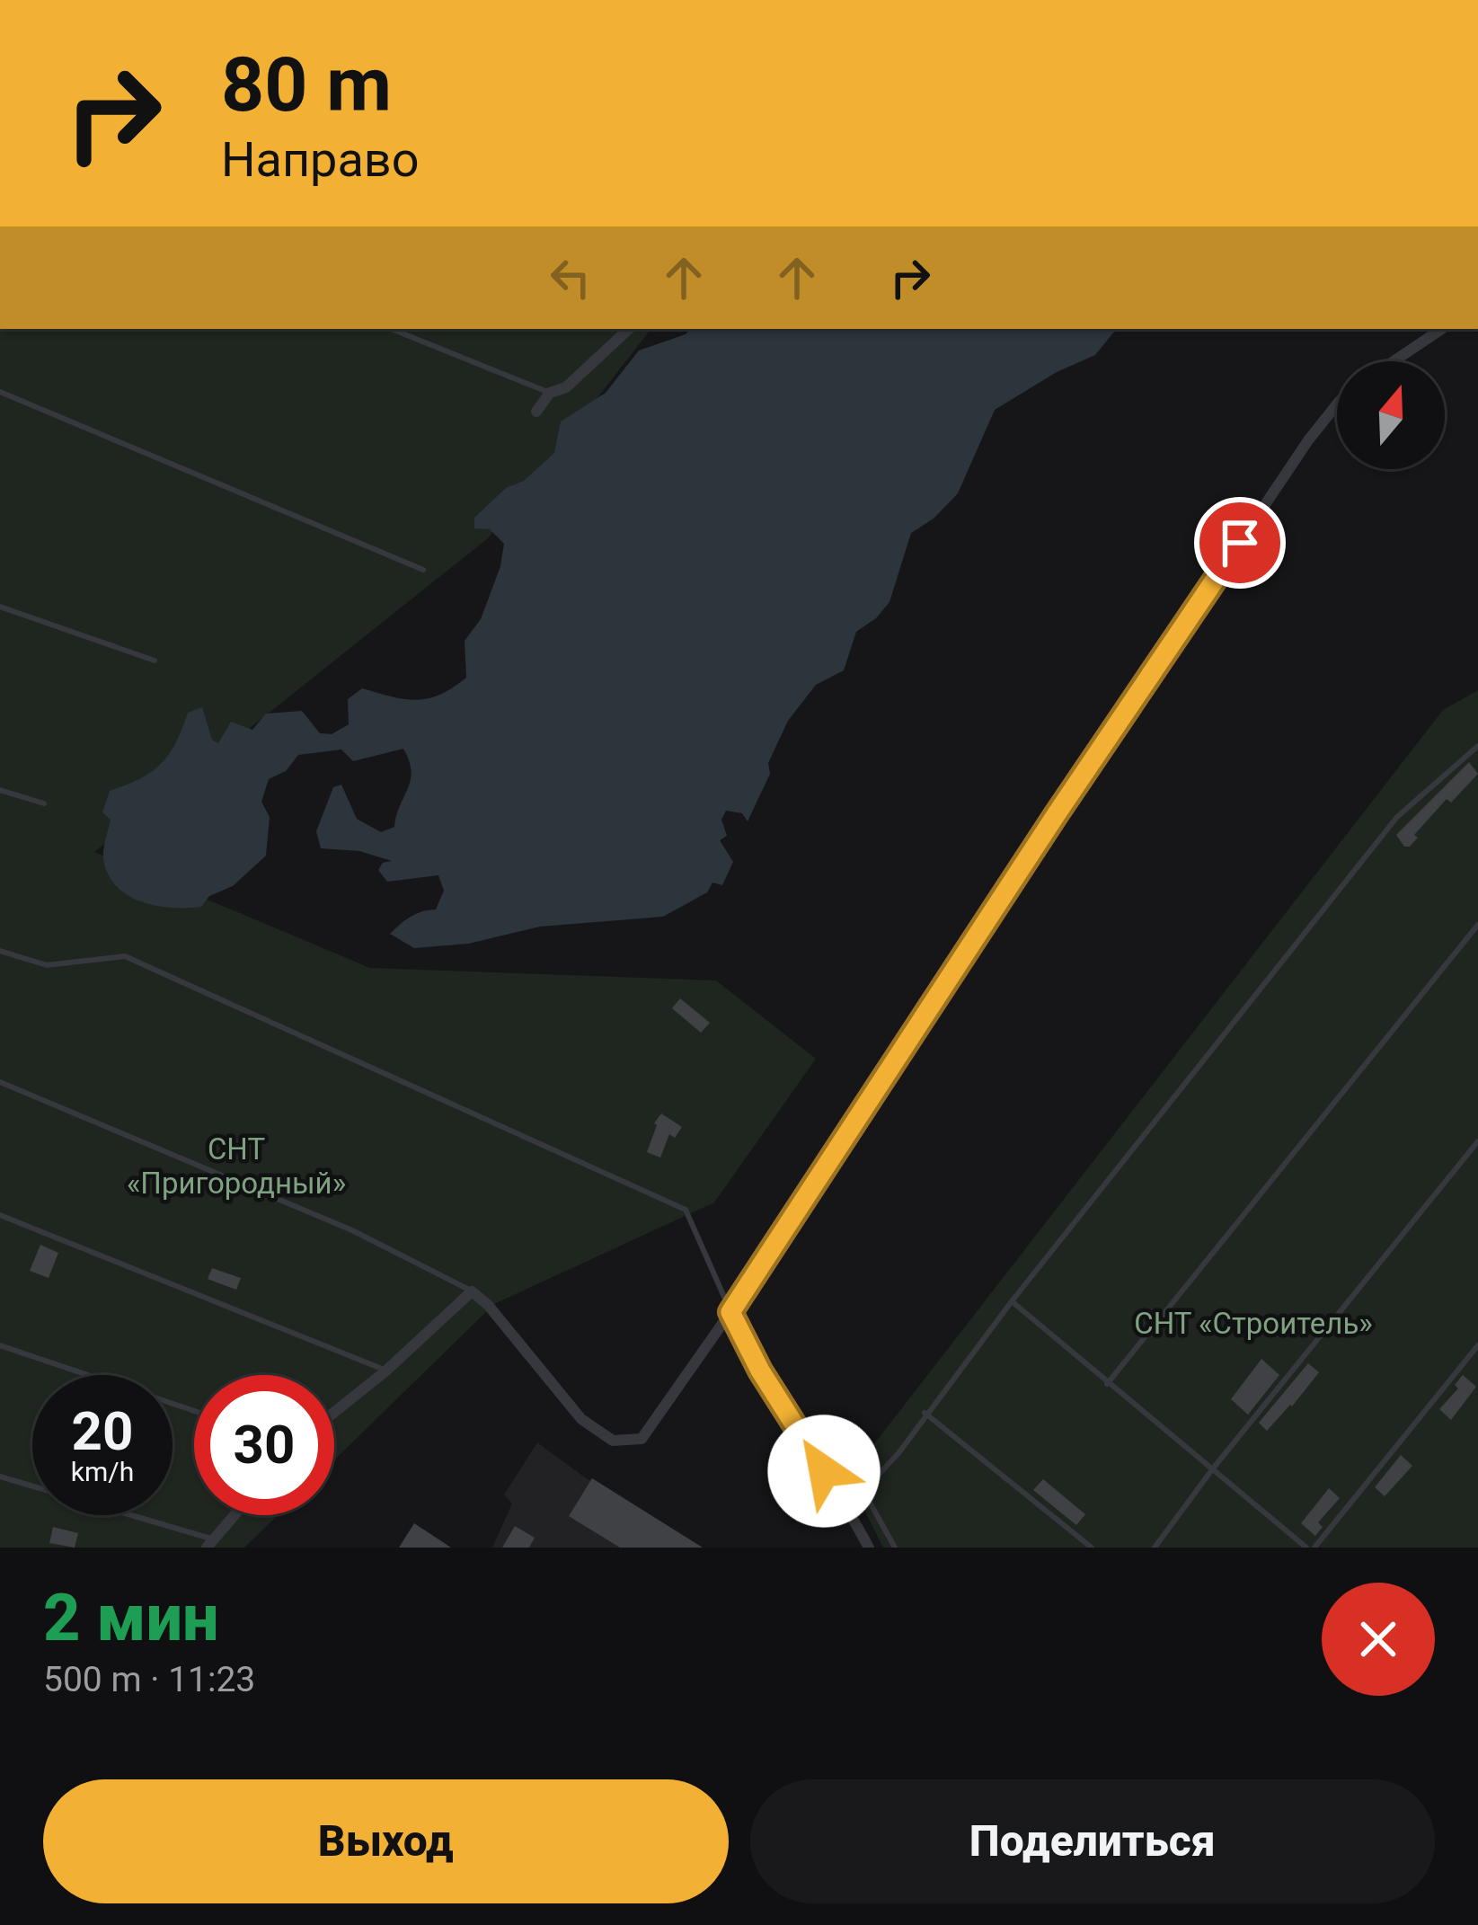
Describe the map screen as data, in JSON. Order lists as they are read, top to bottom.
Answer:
{
  "parks": ["СНТ «Пригородный»", "СНТ «Строитель»"],
  "north": "top",
  "page": {
    "turn": ["80 m", "Направо"],
    "speed": "20 km/h",
    "limit": "30",
    "heading": ["2 мин", "500 m · 11:23"],
    "buttons": ["Выход", "Поделиться"]
  }
}
